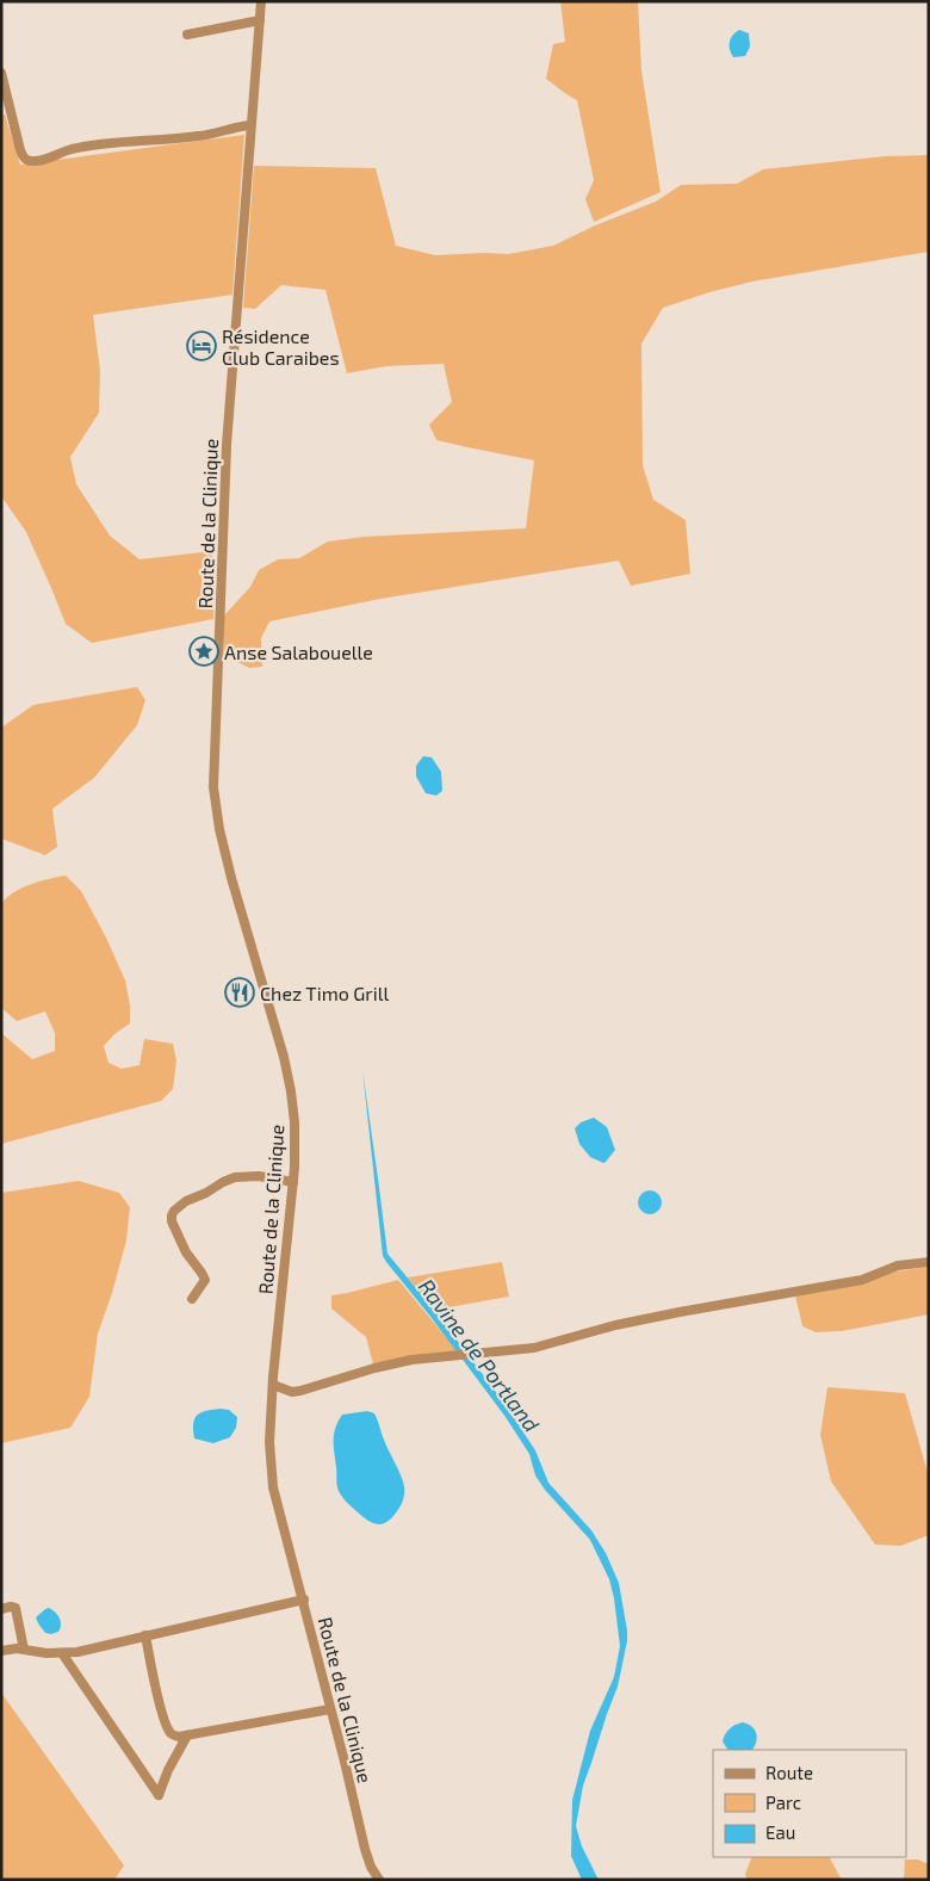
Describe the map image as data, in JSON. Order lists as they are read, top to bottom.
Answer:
{
  "streets": {
    "street": ["Route de la Clinique"]
  },
  "water": ["Ravine de Portland"],
  "places": {
    "hotel": ["Résidence Club Caraibes"],
    "place": ["Anse Salabouelle"],
    "restaurant": ["Chez Timo Grill"]
  },
  "legend": ["Route", "Parc", "Eau"]
}
